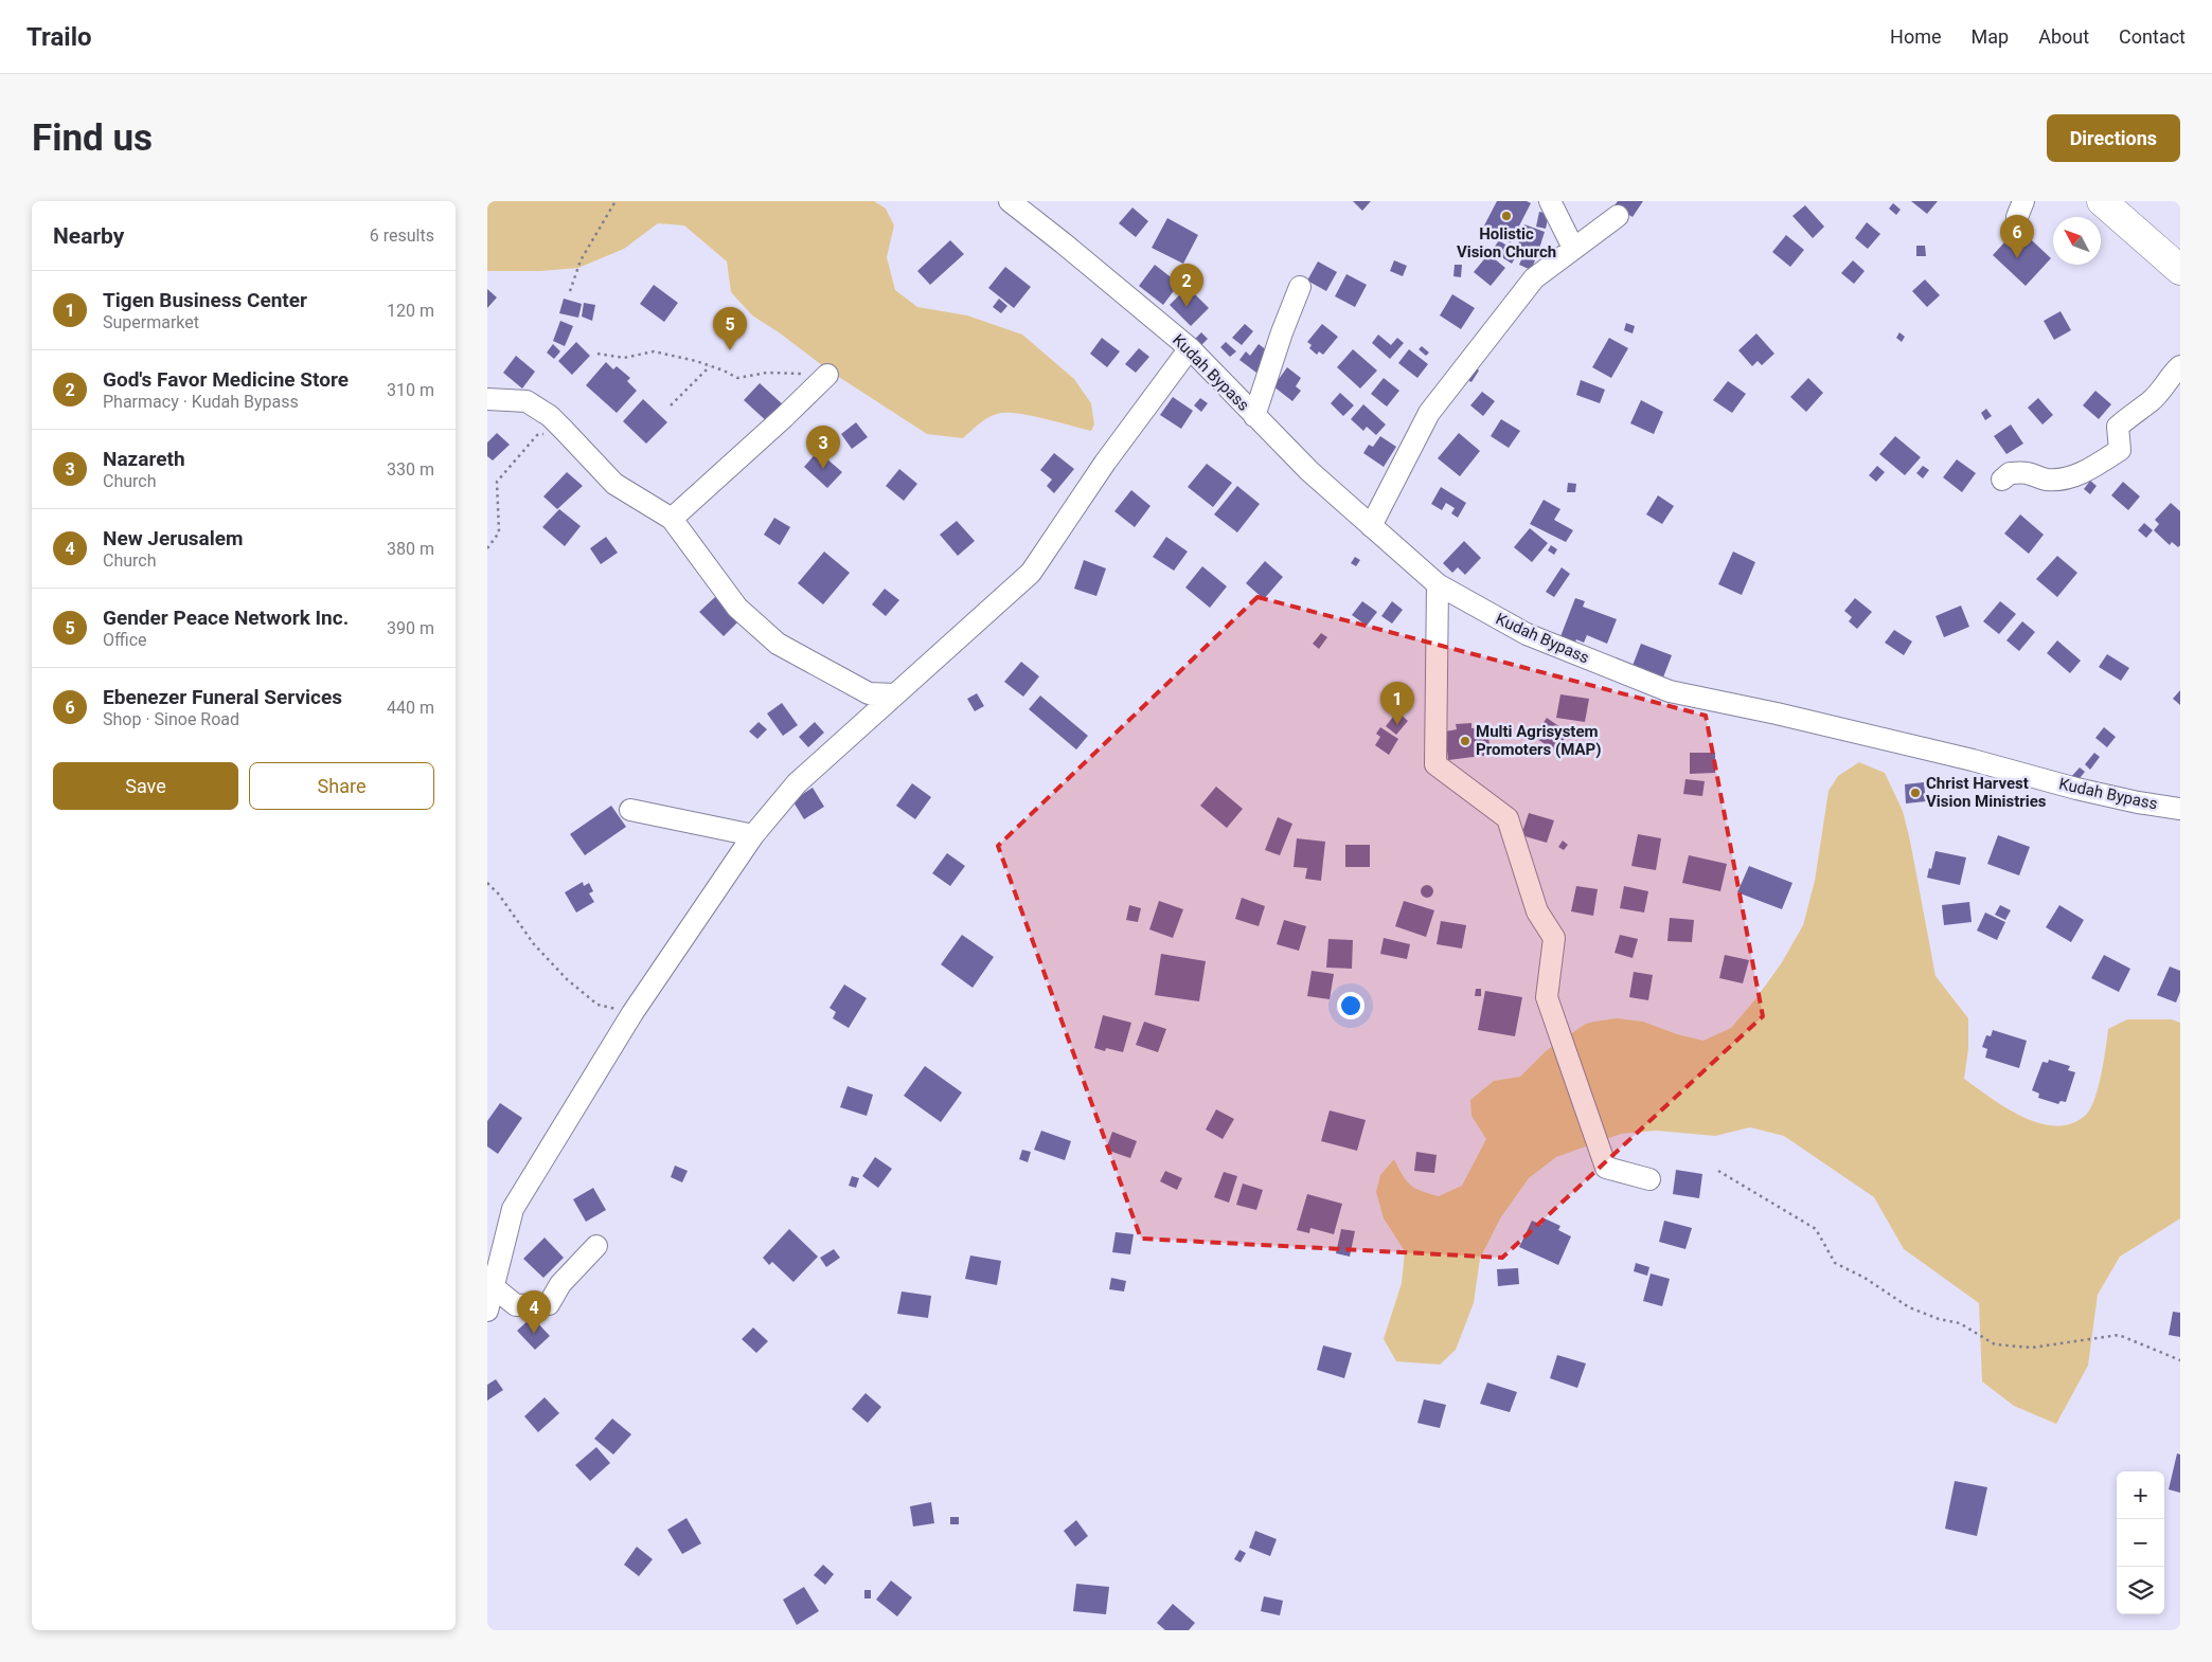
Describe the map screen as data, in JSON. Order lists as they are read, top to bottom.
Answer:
{
  "streets": {
    "street": ["Kudah Bypass"]
  },
  "places": ["Holistic Vision Church", "Multi Agrisystem Promoters (MAP)", "Christ Harvest Vision Ministries"],
  "north": "top left",
  "page": {
    "header": "Trailo",
    "nav": [
      "Home",
      "Map",
      "About",
      "Contact"
    ],
    "buttons": [
      "Directions",
      ["Save", "Share"]
    ],
    "title": "Find us",
    "heading": ["Nearby", "6 results"],
    "pins": [
      "6",
      "2",
      "5",
      "3",
      "1",
      "4"
    ],
    "list": [
      {
        "mark": "1",
        "name": "Tigen Business Center",
        "note": "Supermarket",
        "value": "120 m"
      },
      {
        "mark": "2",
        "name": "God's Favor Medicine Store",
        "note": "Pharmacy · Kudah Bypass",
        "value": "310 m"
      },
      {
        "mark": "3",
        "name": "Nazareth",
        "note": "Church",
        "value": "330 m"
      },
      {
        "mark": "4",
        "name": "New Jerusalem",
        "note": "Church",
        "value": "380 m"
      },
      {
        "mark": "5",
        "name": "Gender Peace Network Inc.",
        "note": "Office",
        "value": "390 m"
      },
      {
        "mark": "6",
        "name": "Ebenezer Funeral Services",
        "note": "Shop · Sinoe Road",
        "value": "440 m"
      }
    ],
    "map_buttons": ["+", "−"]
  }
}
